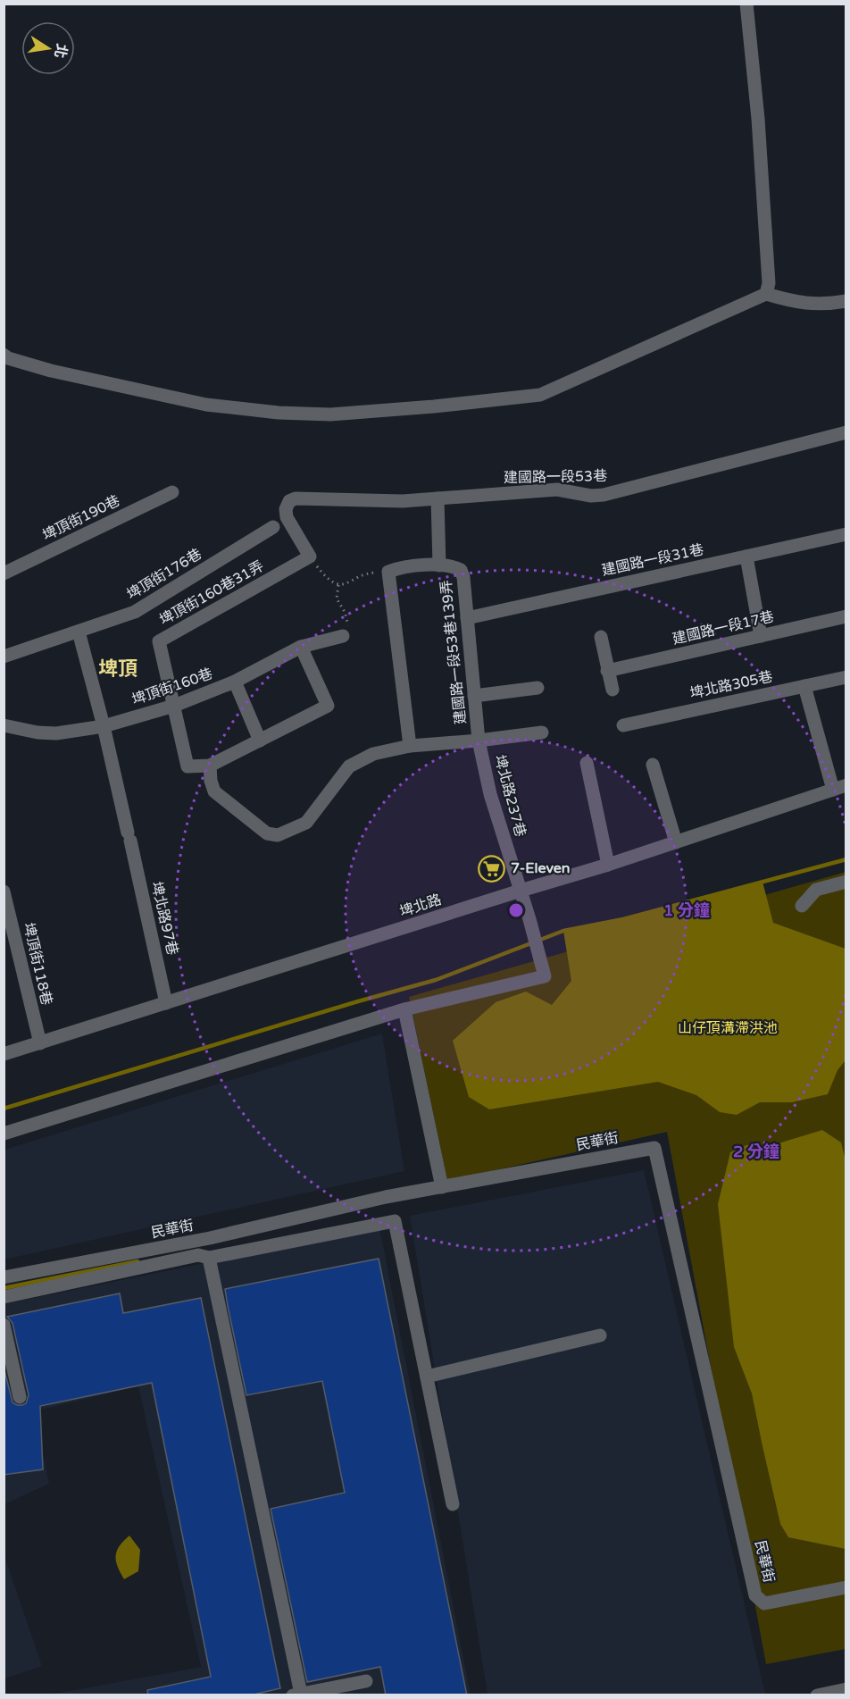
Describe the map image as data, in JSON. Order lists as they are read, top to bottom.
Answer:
{
  "streets": {
    "street": [
      "建國路一段53巷",
      "埤頂街190巷",
      "建國路一段31巷",
      "埤頂街176巷",
      "埤頂街160巷31弄",
      "建國路一段17巷",
      "建國路一段53巷139弄",
      "埤北路305巷",
      "埤頂街160巷",
      "埤北路237巷",
      "埤北路",
      "埤北路97巷",
      "埤頂街118巷",
      "民華街"
    ]
  },
  "crossings": [
    ["建國路一段53巷", "埤頂街160巷31弄"],
    ["建國路一段31巷", "建國路一段53巷139弄"],
    ["埤頂街176巷", "埤北路97巷"],
    ["埤頂街160巷31弄", "埤頂街160巷"],
    ["建國路一段53巷139弄", "埤北路237巷"],
    ["埤頂街160巷", "埤北路97巷"],
    ["埤北路237巷", "埤北路"],
    ["埤北路", "埤北路97巷"],
    ["埤北路", "埤頂街118巷"]
  ],
  "districts": ["埤頂"],
  "parks": ["山仔頂溝滯洪池"],
  "places": {
    "supermarket": ["7-Eleven"]
  },
  "north": "right",
  "rings": ["1 分鐘", "2 分鐘"]
}
